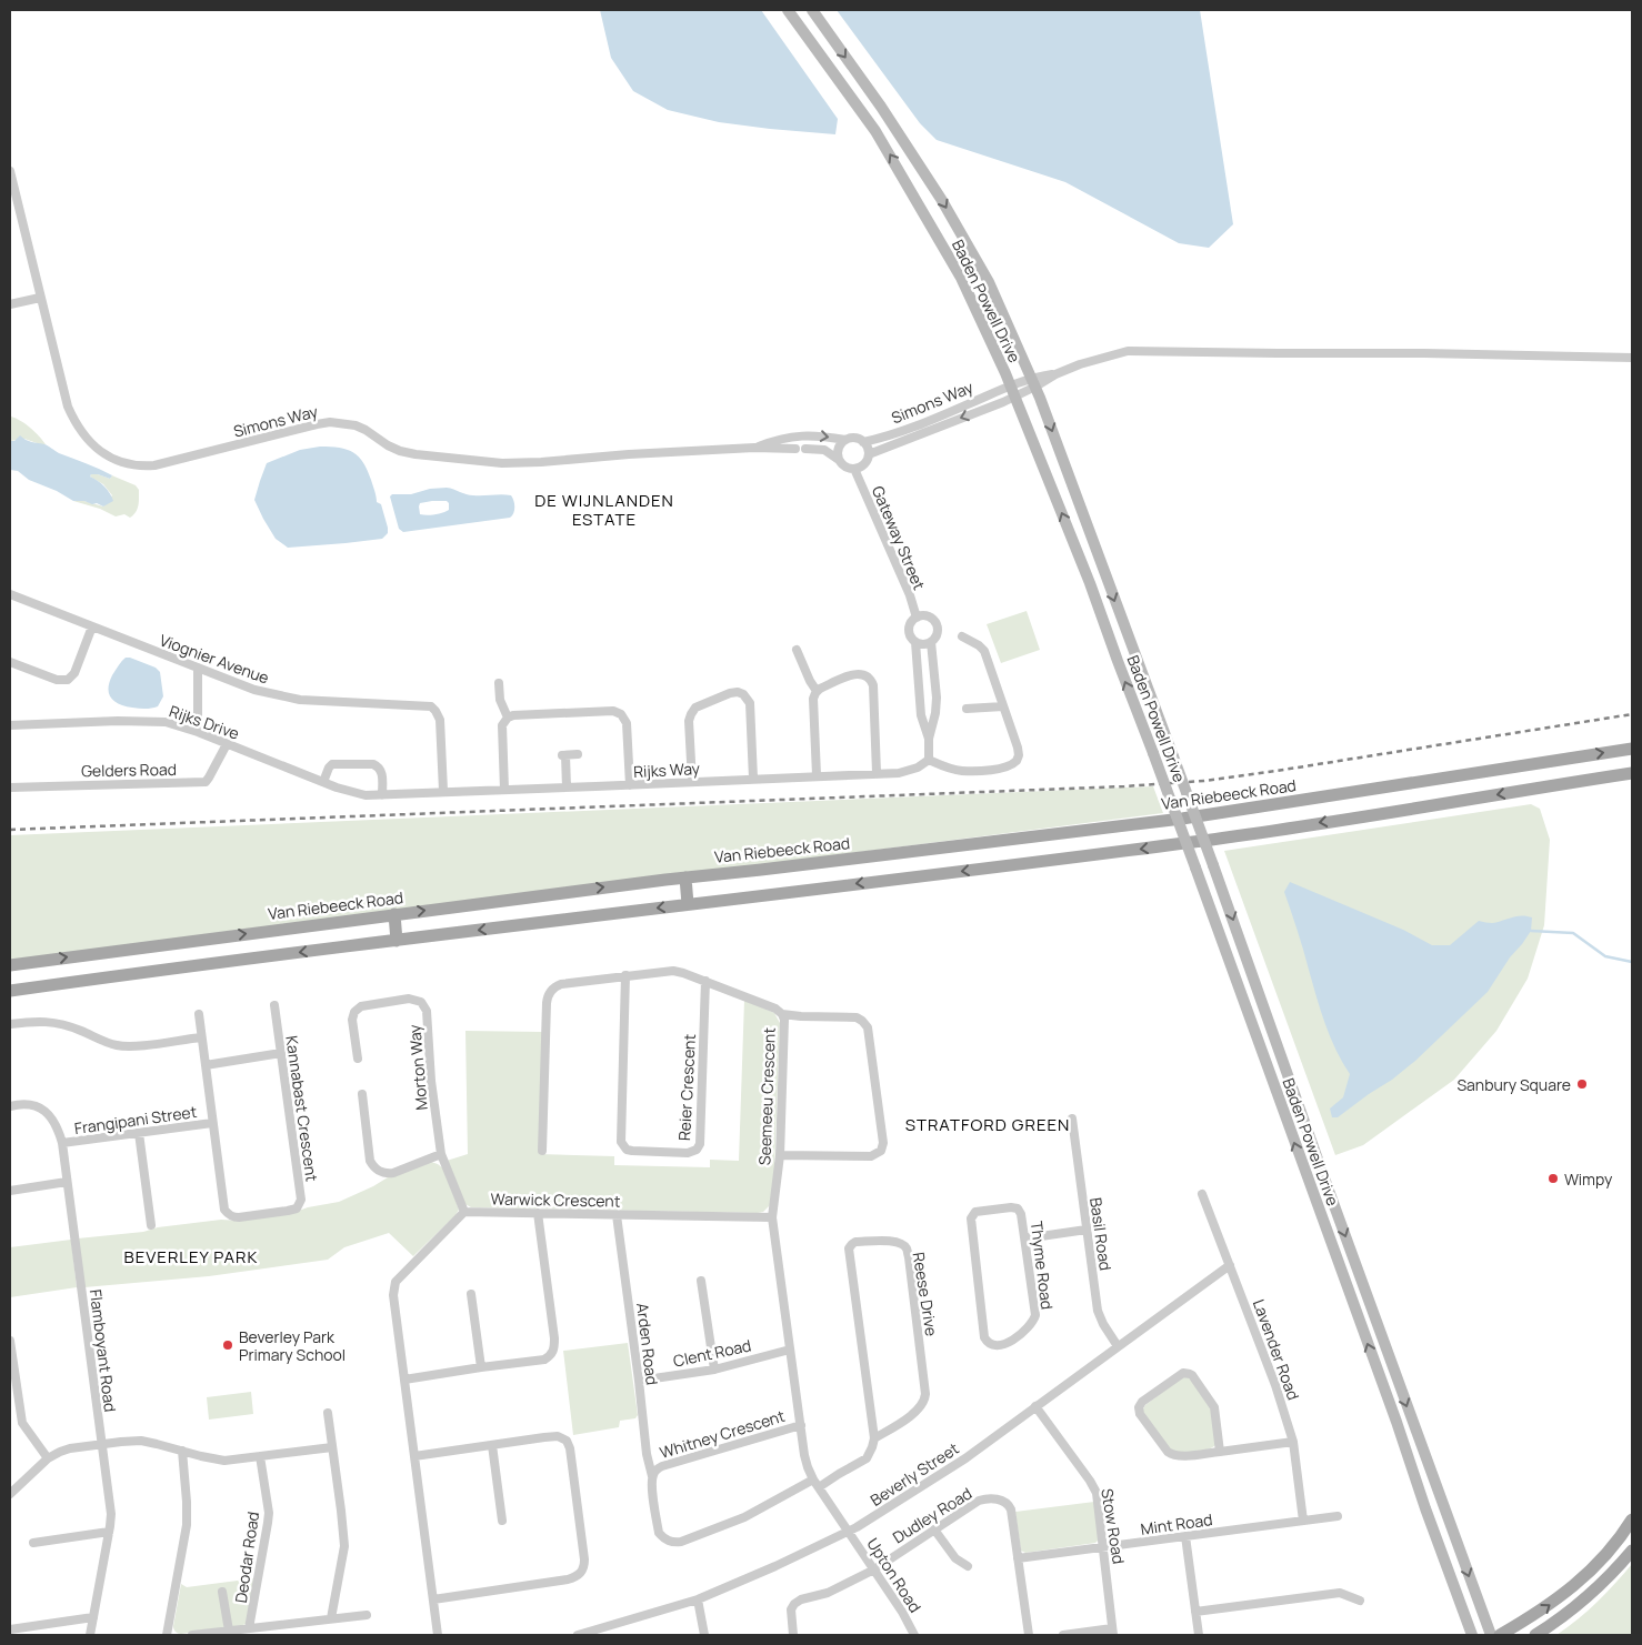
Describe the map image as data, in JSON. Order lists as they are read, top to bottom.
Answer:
{
  "streets": {
    "main road": ["Baden Powell Drive", "Van Riebeeck Road"],
    "street": [
      "Simons Way",
      "Gateway Street",
      "Viognier Avenue",
      "Rijks Drive",
      "Gelders Road",
      "Rijks Way",
      "Morton Way",
      "Reier Crescent",
      "Seemeeu Crescent",
      "Kannabast Crescent",
      "Frangipani Street",
      "Warwick Crescent",
      "Basil Road",
      "Thyme Road",
      "Reese Drive",
      "Arden Road",
      "Lavender Road",
      "Flamboyant Road",
      "Clent Road",
      "Whitney Crescent",
      "Beverly Street",
      "Dudley Road",
      "Mint Road",
      "Stow Road",
      "Deodar Road",
      "Upton Road"
    ]
  },
  "crossings": [
    ["Baden Powell Drive", "Simons Way"],
    ["Simons Way", "Gateway Street"],
    ["Viognier Avenue", "Rijks Way"],
    ["Rijks Drive", "Gelders Road"],
    ["Rijks Drive", "Rijks Way"],
    ["Morton Way", "Warwick Crescent"],
    ["Reier Crescent", "Seemeeu Crescent"],
    ["Seemeeu Crescent", "Warwick Crescent"],
    ["Kannabast Crescent", "Frangipani Street"],
    ["Frangipani Street", "Flamboyant Road"],
    ["Warwick Crescent", "Arden Road"],
    ["Basil Road", "Beverly Street"],
    ["Reese Drive", "Whitney Crescent"],
    ["Arden Road", "Clent Road"],
    ["Arden Road", "Whitney Crescent"],
    ["Lavender Road", "Beverly Street"],
    ["Lavender Road", "Mint Road"],
    ["Beverly Street", "Stow Road"],
    ["Beverly Street", "Upton Road"],
    ["Dudley Road", "Mint Road"],
    ["Dudley Road", "Upton Road"],
    ["Mint Road", "Stow Road"]
  ],
  "districts": ["DE WIJNLANDEN ESTATE", "STRATFORD GREEN", "BEVERLEY PARK"],
  "places": ["Sanbury Square", "Wimpy", "Beverley Park Primary School"]
}
